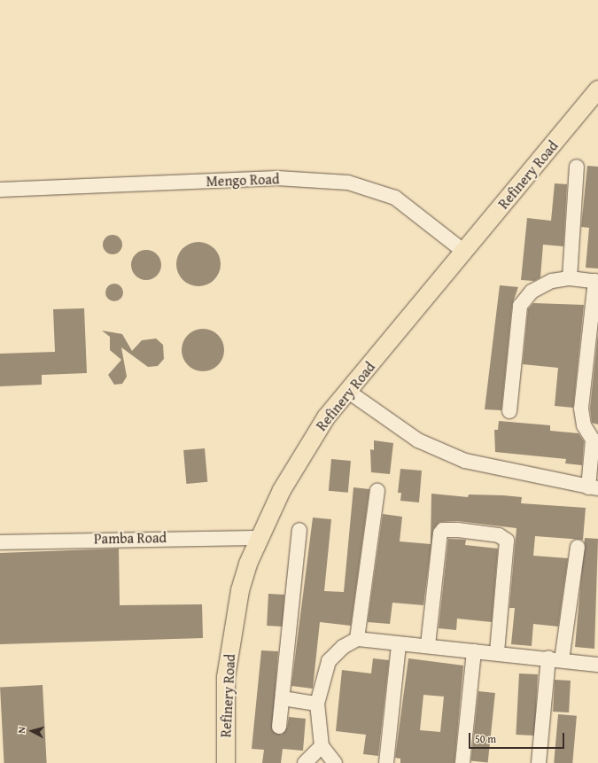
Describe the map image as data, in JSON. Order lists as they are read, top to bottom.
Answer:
{
  "streets": {
    "main road": ["Refinery Road"],
    "street": ["Mengo Road", "Pamba Road"]
  },
  "crossings": [
    ["Refinery Road", "Mengo Road"],
    ["Refinery Road", "Pamba Road"]
  ],
  "scale_bar": "50 m",
  "north": "left"
}
